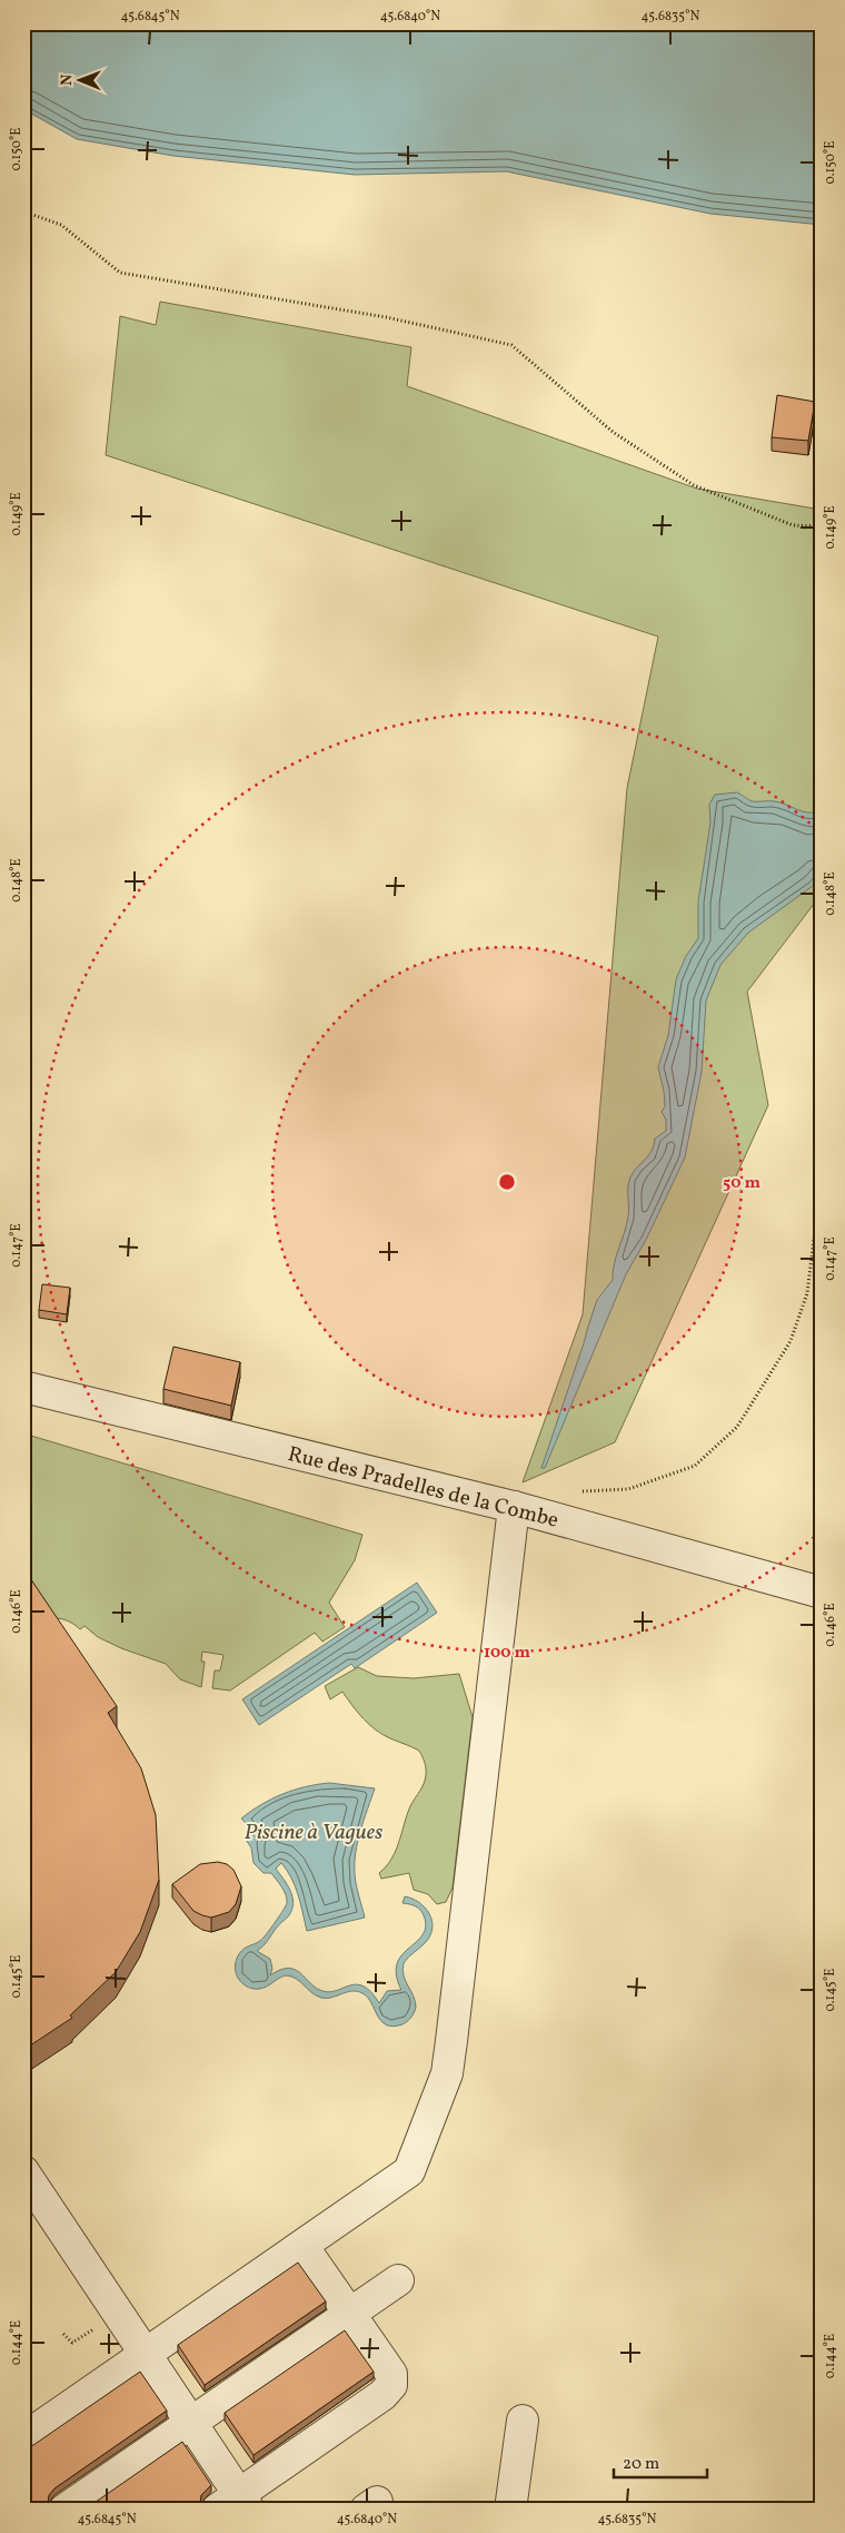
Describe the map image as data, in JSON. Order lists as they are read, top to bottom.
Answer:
{
  "streets": {
    "street": ["Rue des Pradelles de la Combe"]
  },
  "water": ["Piscine à Vagues"],
  "scale_bar": "20 m",
  "north": "left",
  "coordinates": [
    "45.6845°N",
    "45.6840°N",
    "45.6835°N",
    "0.150°E",
    "0.149°E",
    "0.148°E",
    "0.147°E",
    "0.146°E",
    "0.145°E",
    "0.144°E"
  ],
  "rings": ["50 m", "100 m"]
}
